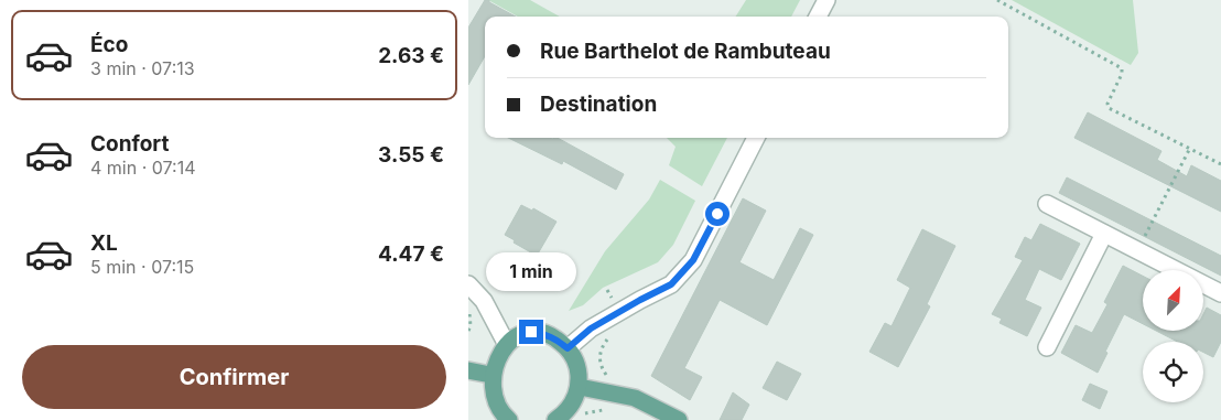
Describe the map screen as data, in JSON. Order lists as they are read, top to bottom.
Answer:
{
  "north": "top right",
  "page": {
    "list": [
      {
        "name": "Éco",
        "note": "3 min · 07:13",
        "value": "2.63 €"
      },
      {
        "name": "Confort",
        "note": "4 min · 07:14",
        "value": "3.55 €"
      },
      {
        "name": "XL",
        "note": "5 min · 07:15",
        "value": "4.47 €"
      }
    ],
    "banner": ["Rue Barthelot de Rambuteau", "Destination"],
    "bubble": "1 min",
    "buttons": "Confirmer"
  }
}
